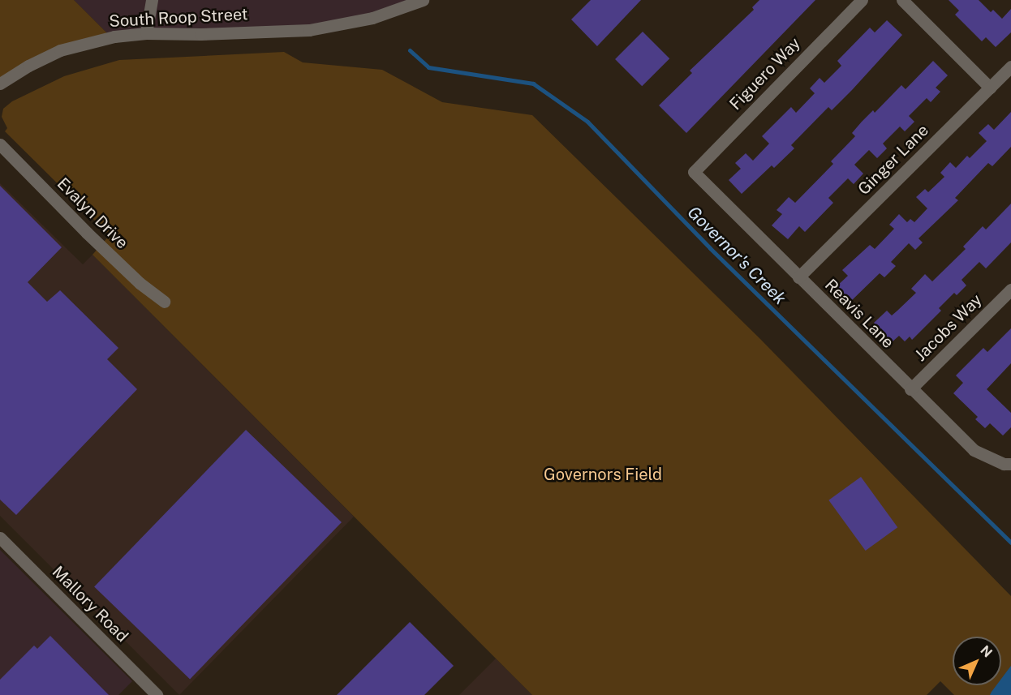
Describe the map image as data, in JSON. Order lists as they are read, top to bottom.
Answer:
{
  "streets": {
    "street": [
      "South Roop Street",
      "Figuero Way",
      "Ginger Lane",
      "Evalyn Drive",
      "Reavis Lane",
      "Jacobs Way",
      "Mallory Road"
    ]
  },
  "crossings": [
    ["Figuero Way", "Reavis Lane"],
    ["Ginger Lane", "Reavis Lane"],
    ["Reavis Lane", "Jacobs Way"]
  ],
  "water": ["Governor's Creek"],
  "parks": ["Governors Field"],
  "north": "top right"
}
